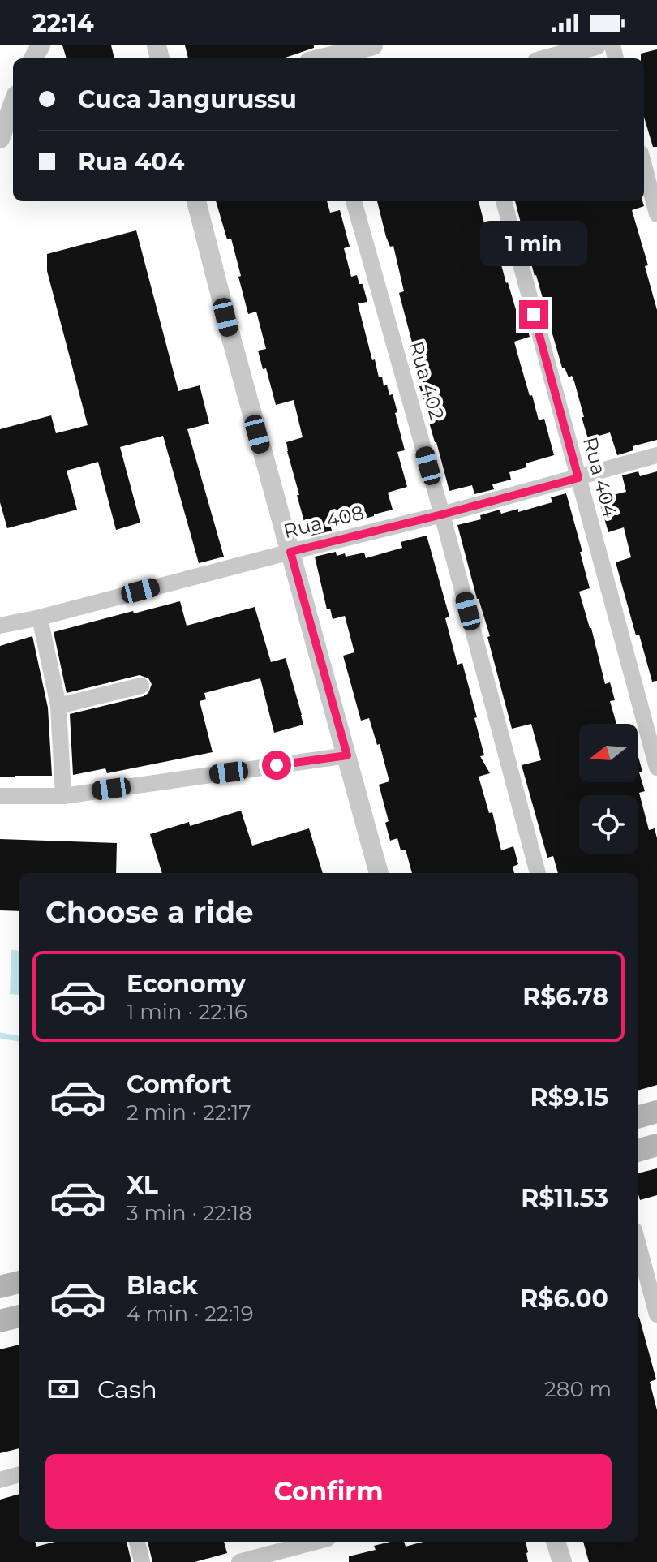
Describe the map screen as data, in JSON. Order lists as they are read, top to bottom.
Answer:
{
  "streets": {
    "street": ["Rua 402", "Rua 404", "Rua 408"]
  },
  "crossings": [
    ["Rua 402", "Rua 408"],
    ["Rua 404", "Rua 408"]
  ],
  "north": "left",
  "page": {
    "status": "22:14",
    "banner": ["Cuca Jangurussu", "Rua 404"],
    "bubble": "1 min",
    "heading": "Choose a ride",
    "list": [
      {
        "name": "Economy",
        "note": "1 min · 22:16",
        "value": "R$6.78"
      },
      {
        "name": "Comfort",
        "note": "2 min · 22:17",
        "value": "R$9.15"
      },
      {
        "name": "XL",
        "note": "3 min · 22:18",
        "value": "R$11.53"
      },
      {
        "name": "Black",
        "note": "4 min · 22:19",
        "value": "R$6.00"
      }
    ],
    "pay": ["Cash", "280 m"],
    "buttons": "Confirm"
  }
}
